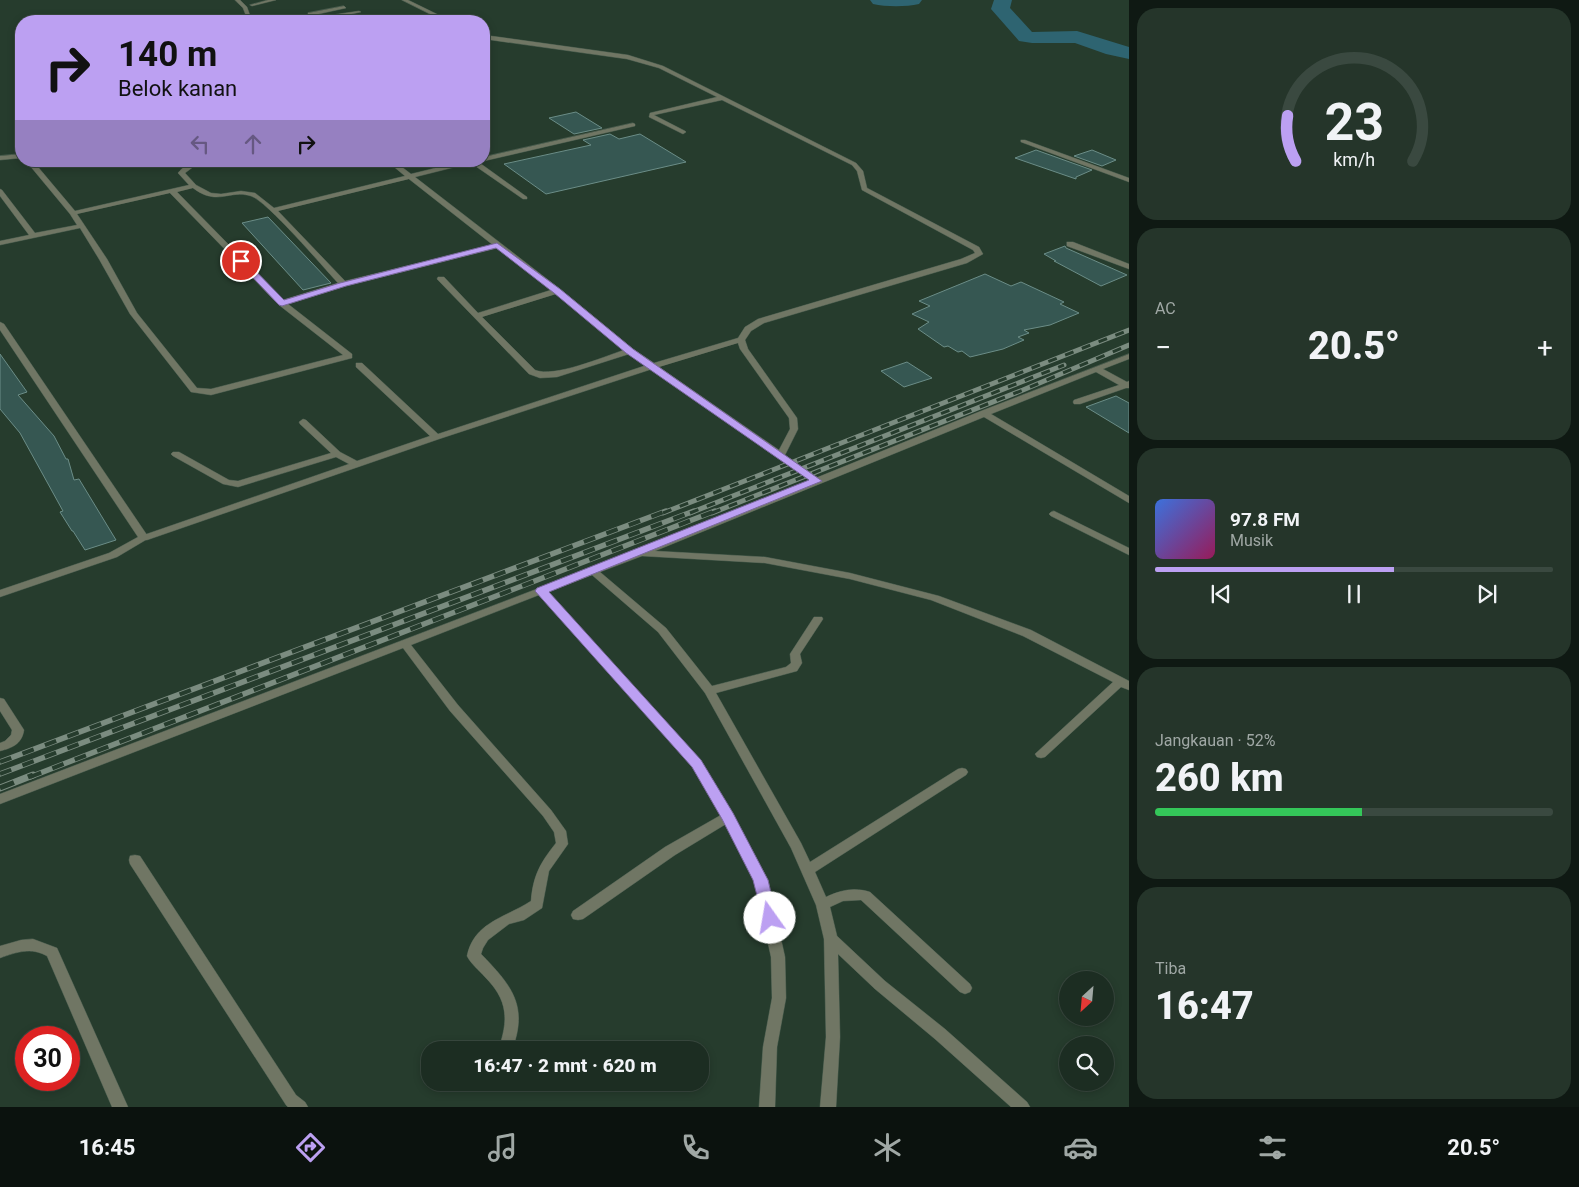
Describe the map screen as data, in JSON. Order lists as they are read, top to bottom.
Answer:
{
  "north": "bottom left",
  "page": {
    "turn": ["140 m", "Belok kanan"],
    "tile": [
      "AC",
      ["Jangkauan · 52%", "260 km"],
      ["Tiba", "16:47"]
    ],
    "heat": ["−", "20.5°", "+"],
    "song": ["97.8 FM", "Musik"],
    "limit": "30",
    "trip": "16:47 · 2 mnt · 620 m",
    "tabs": ["16:45", "20.5°"],
    "gauge": ["23", "km/h"]
  }
}
